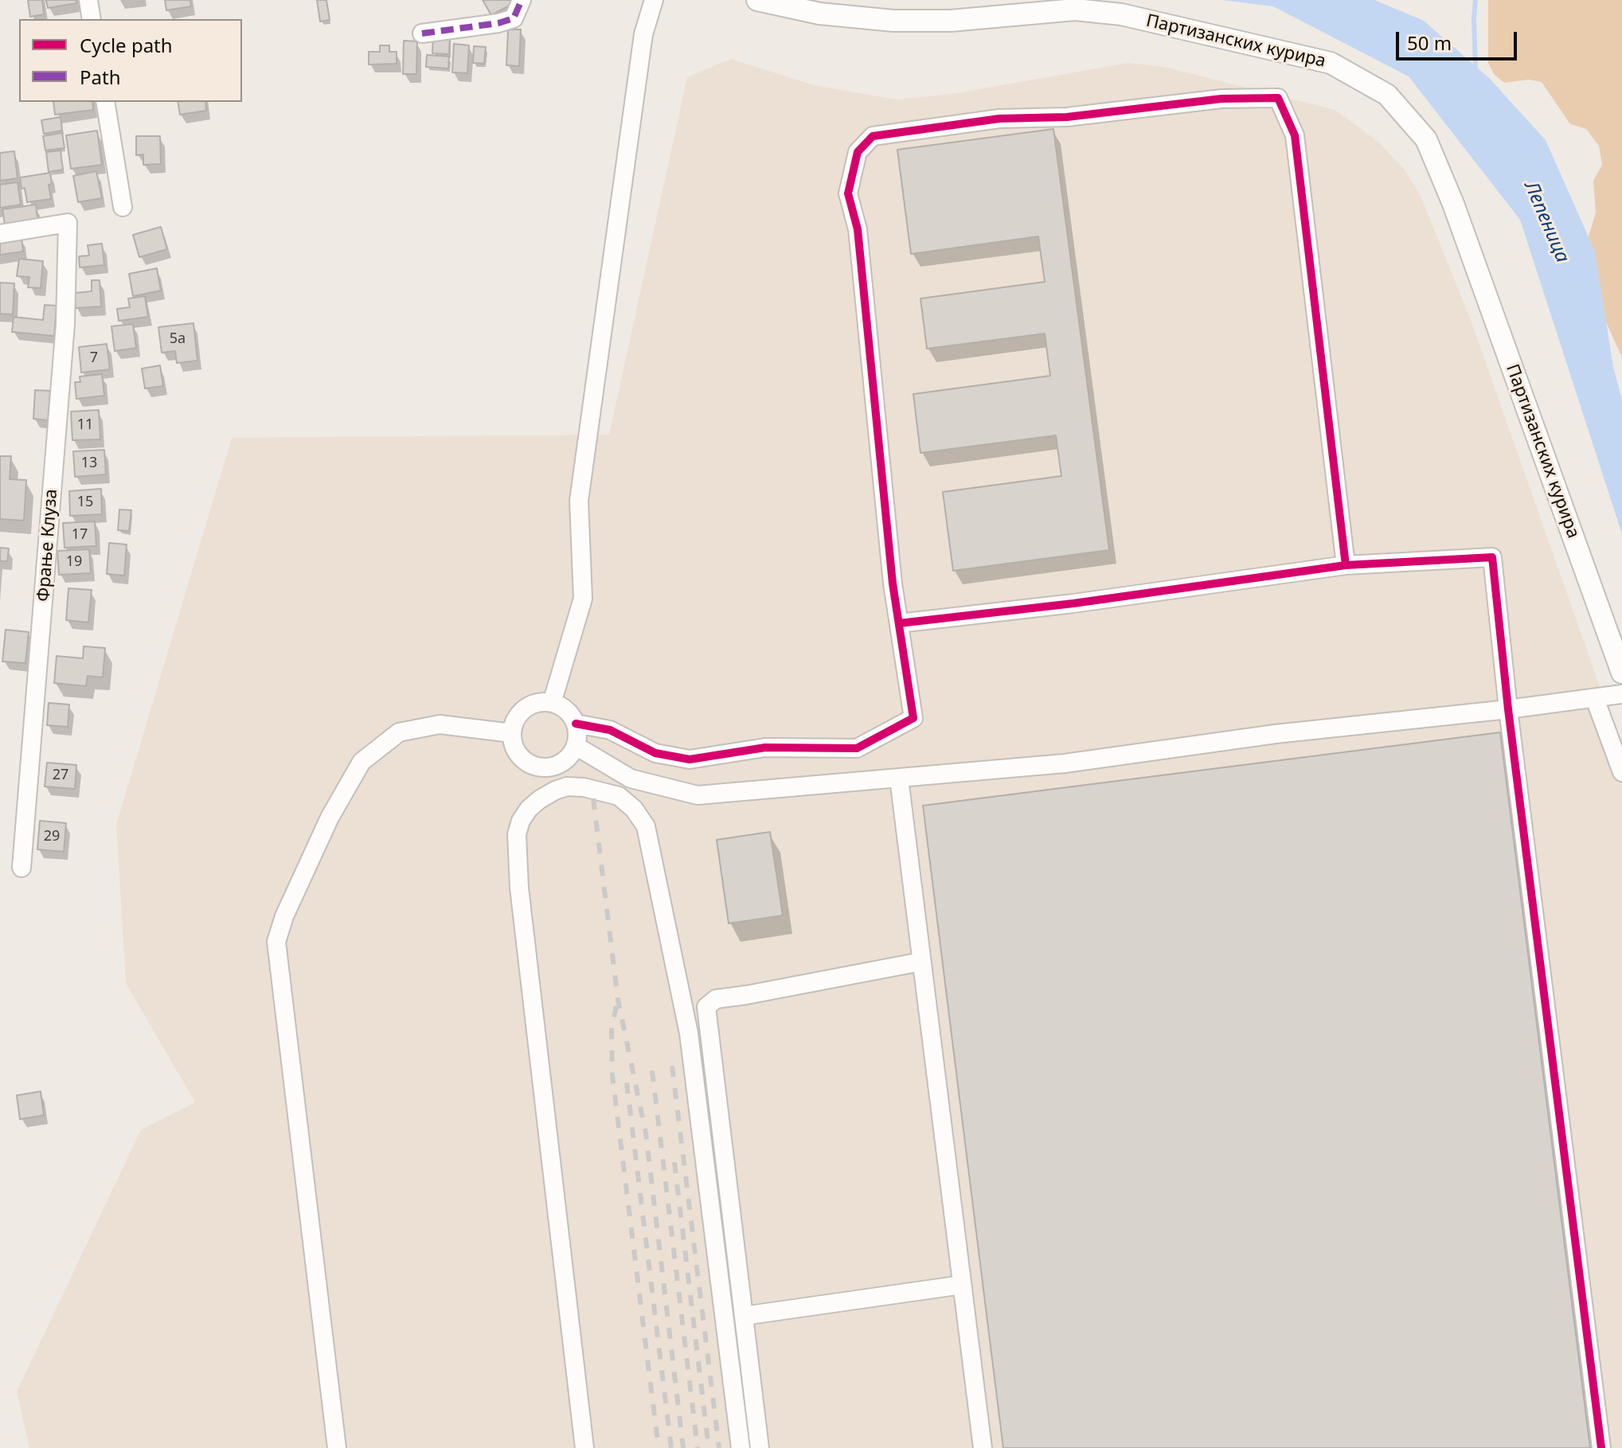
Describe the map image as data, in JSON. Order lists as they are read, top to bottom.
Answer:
{
  "streets": {
    "street": ["Партизанских курира", "Фрање Клуза"]
  },
  "water": ["Лепеница"],
  "house_numbers": [
    "5a",
    "7",
    "11",
    "13",
    "15",
    "17",
    "19",
    "27",
    "29"
  ],
  "legend": ["Cycle path", "Path"],
  "scale_bar": "50 m"
}
